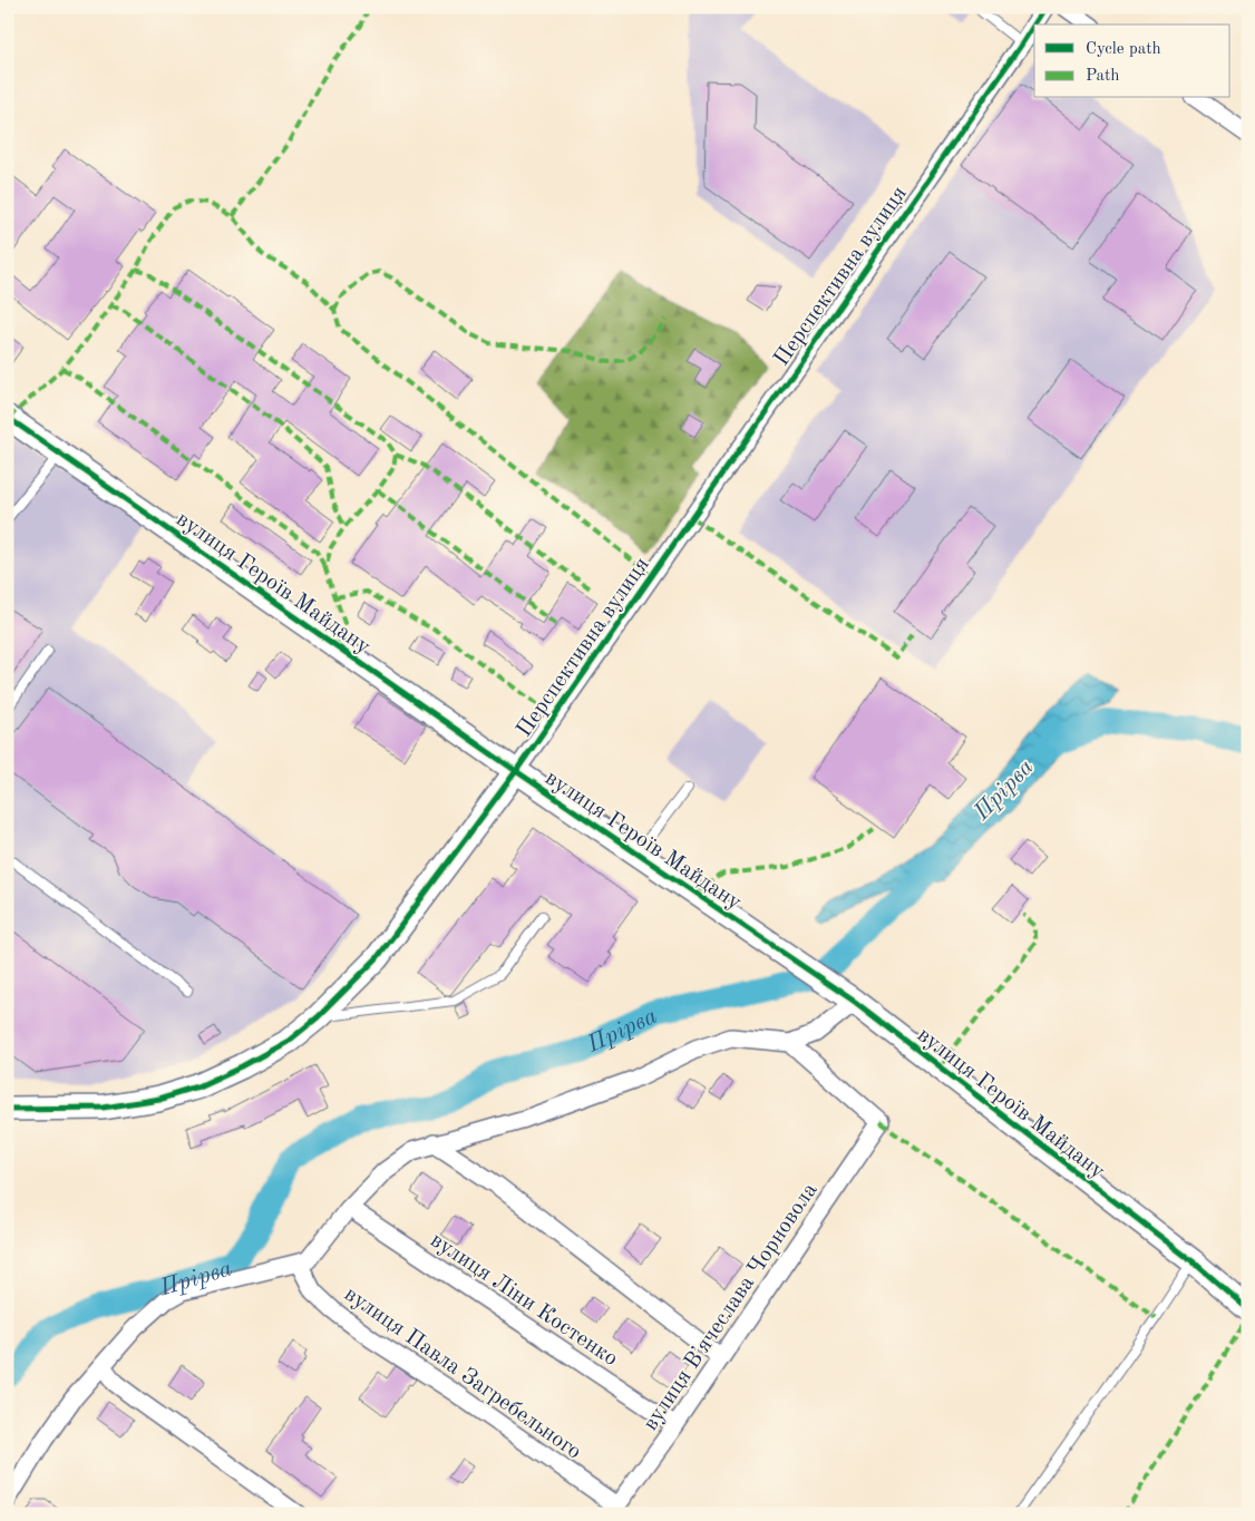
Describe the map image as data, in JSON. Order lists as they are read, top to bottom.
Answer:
{
  "streets": {
    "street": [
      "Перспективна вулиця",
      "вулиця Героїв Майдану",
      "вулиця Ліни Костенко",
      "вулиця Вʼячеслава Чорновола",
      "вулиця Павла Загребельного"
    ]
  },
  "crossings": [
    ["Перспективна вулиця", "вулиця Героїв Майдану"],
    ["вулиця Ліни Костенко", "вулиця Вʼячеслава Чорновола"],
    ["вулиця Вʼячеслава Чорновола", "вулиця Павла Загребельного"]
  ],
  "water": ["Прірва"],
  "legend": ["Cycle path", "Path"]
}
